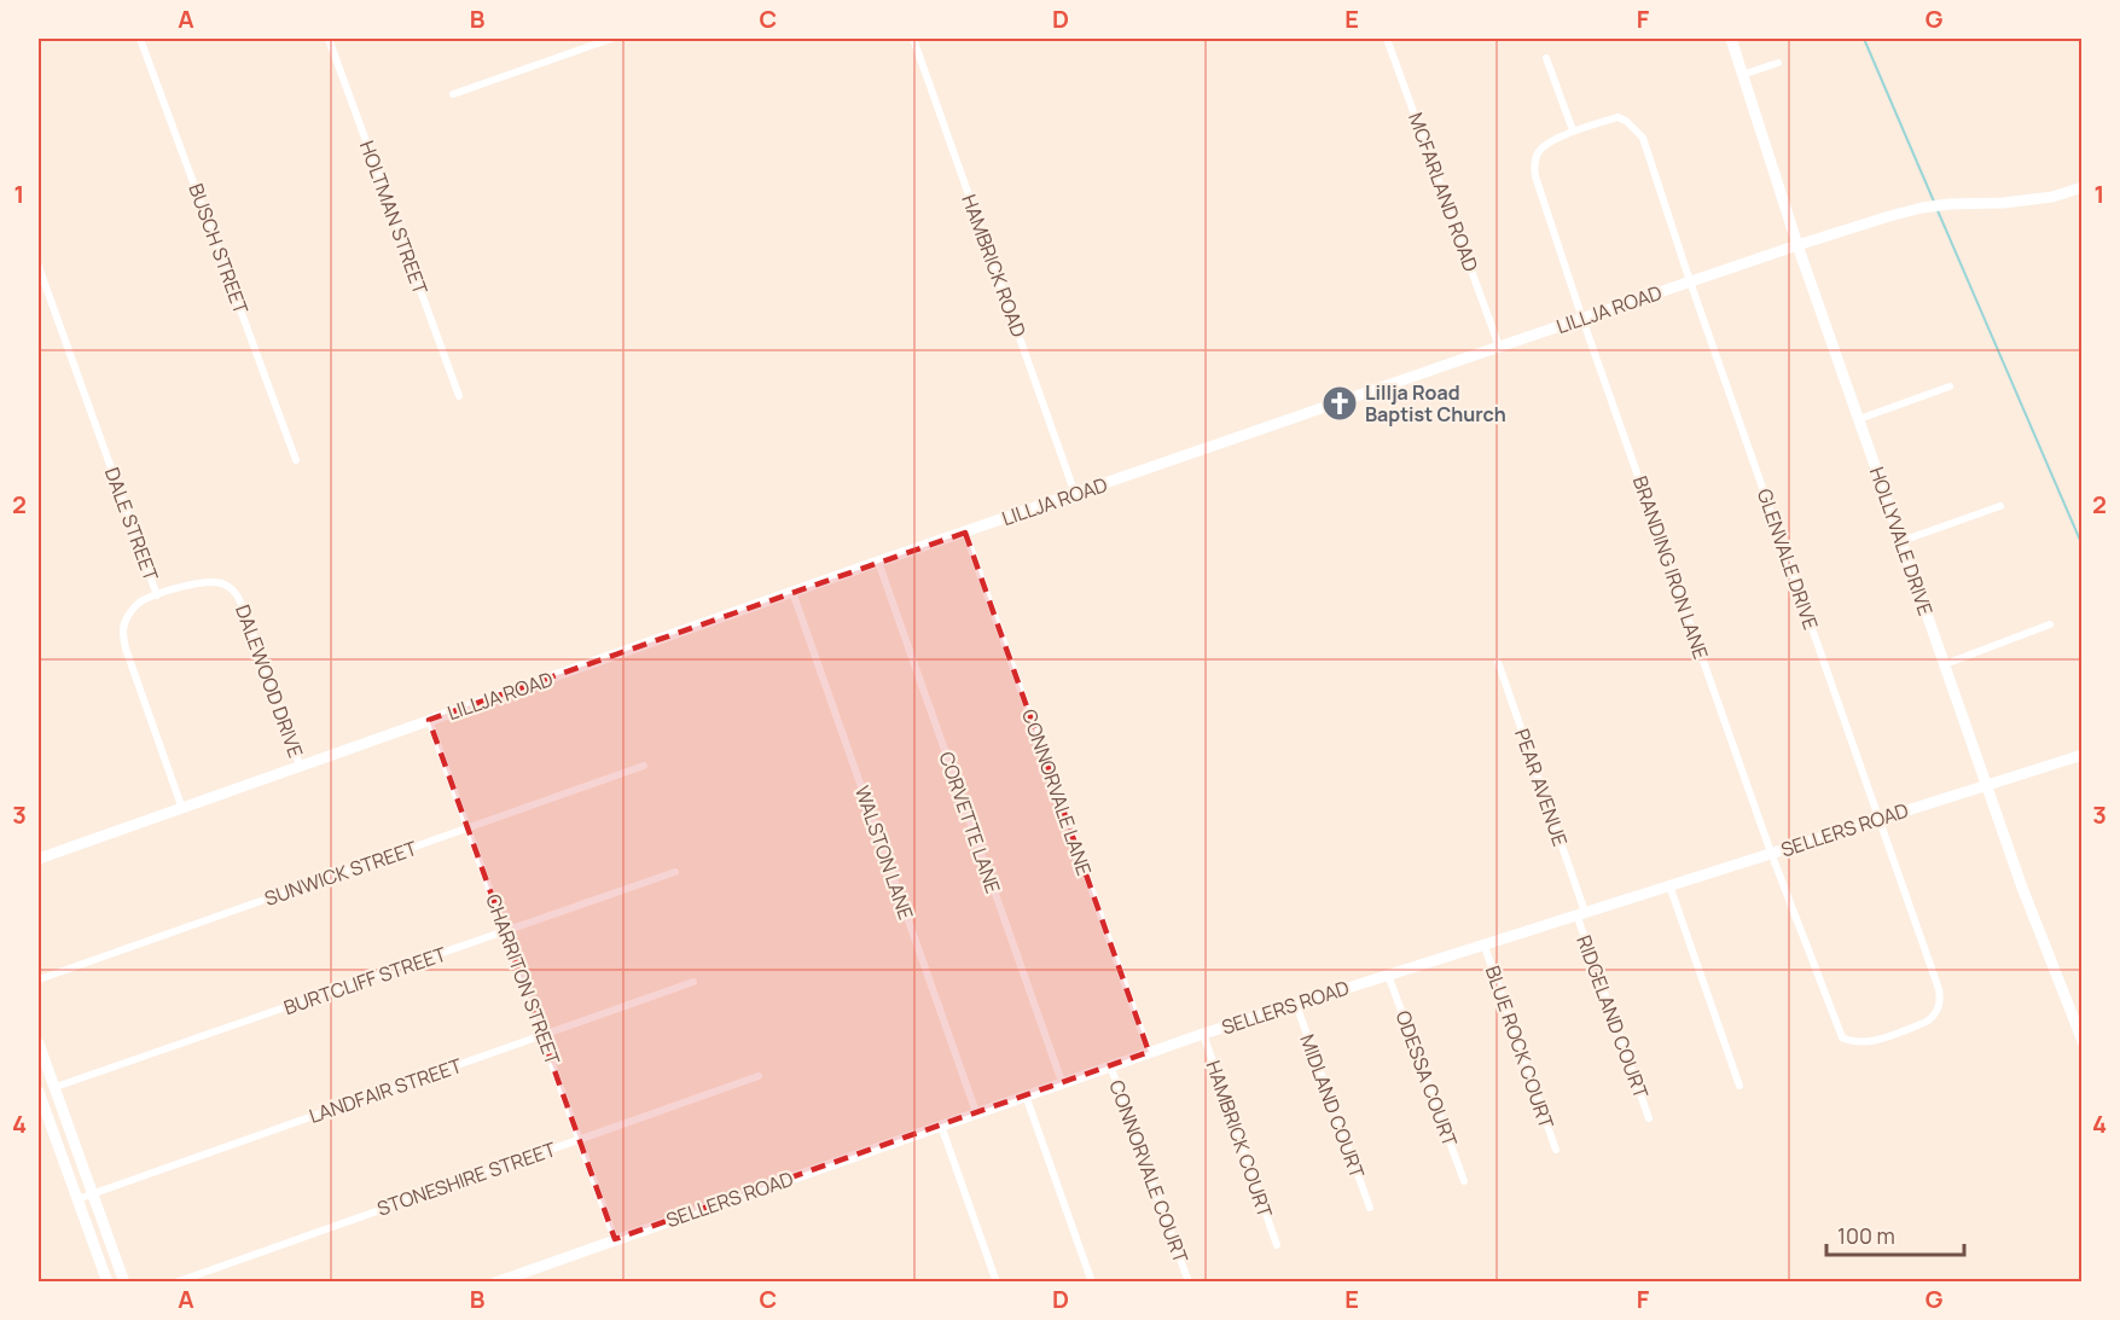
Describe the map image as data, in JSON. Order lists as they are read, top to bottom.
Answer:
{
  "streets": {
    "street": [
      "MCFARLAND ROAD",
      "HOLTMAN STREET",
      "BUSCH STREET",
      "HAMBRICK ROAD",
      "LILLJA ROAD",
      "DALE STREET",
      "HOLLYVALE DRIVE",
      "GLENVALE DRIVE",
      "BRANDING IRON LANE",
      "DALEWOOD DRIVE",
      "PEAR AVENUE",
      "CONNORVALE LANE",
      "CORVETTE LANE",
      "SELLERS ROAD",
      "WALSTON LANE",
      "SUNWICK STREET",
      "CHARRITON STREET",
      "BURTCLIFF STREET",
      "RIDGELAND COURT",
      "BLUE ROCK COURT",
      "ODESSA COURT",
      "LANDFAIR STREET",
      "MIDLAND COURT",
      "HAMBRICK COURT",
      "CONNORVALE COURT",
      "STONESHIRE STREET"
    ]
  },
  "crossings": [
    ["MCFARLAND ROAD", "LILLJA ROAD"],
    ["HAMBRICK ROAD", "LILLJA ROAD"],
    ["LILLJA ROAD", "DALE STREET"],
    ["LILLJA ROAD", "HOLLYVALE DRIVE"],
    ["LILLJA ROAD", "GLENVALE DRIVE"],
    ["LILLJA ROAD", "BRANDING IRON LANE"],
    ["LILLJA ROAD", "DALEWOOD DRIVE"],
    ["LILLJA ROAD", "CONNORVALE LANE"],
    ["LILLJA ROAD", "CORVETTE LANE"],
    ["LILLJA ROAD", "WALSTON LANE"],
    ["LILLJA ROAD", "CHARRITON STREET"],
    ["DALE STREET", "DALEWOOD DRIVE"],
    ["HOLLYVALE DRIVE", "SELLERS ROAD"],
    ["GLENVALE DRIVE", "BRANDING IRON LANE"],
    ["GLENVALE DRIVE", "SELLERS ROAD"],
    ["BRANDING IRON LANE", "SELLERS ROAD"],
    ["PEAR AVENUE", "SELLERS ROAD"],
    ["PEAR AVENUE", "RIDGELAND COURT"],
    ["CONNORVALE LANE", "SELLERS ROAD"],
    ["CORVETTE LANE", "SELLERS ROAD"],
    ["SELLERS ROAD", "WALSTON LANE"],
    ["SELLERS ROAD", "CHARRITON STREET"],
    ["SELLERS ROAD", "RIDGELAND COURT"],
    ["SELLERS ROAD", "BLUE ROCK COURT"],
    ["SELLERS ROAD", "ODESSA COURT"],
    ["SELLERS ROAD", "MIDLAND COURT"],
    ["SELLERS ROAD", "HAMBRICK COURT"],
    ["SELLERS ROAD", "CONNORVALE COURT"],
    ["SUNWICK STREET", "CHARRITON STREET"],
    ["CHARRITON STREET", "BURTCLIFF STREET"],
    ["CHARRITON STREET", "LANDFAIR STREET"],
    ["CHARRITON STREET", "STONESHIRE STREET"]
  ],
  "places": {
    "church": ["Lillja Road Baptist Church"]
  },
  "scale_bar": "100 m",
  "grid": {
    "columns": [
      "A",
      "B",
      "C",
      "D",
      "E",
      "F",
      "G"
    ],
    "rows": [
      "1",
      "2",
      "3",
      "4"
    ]
  }
}
